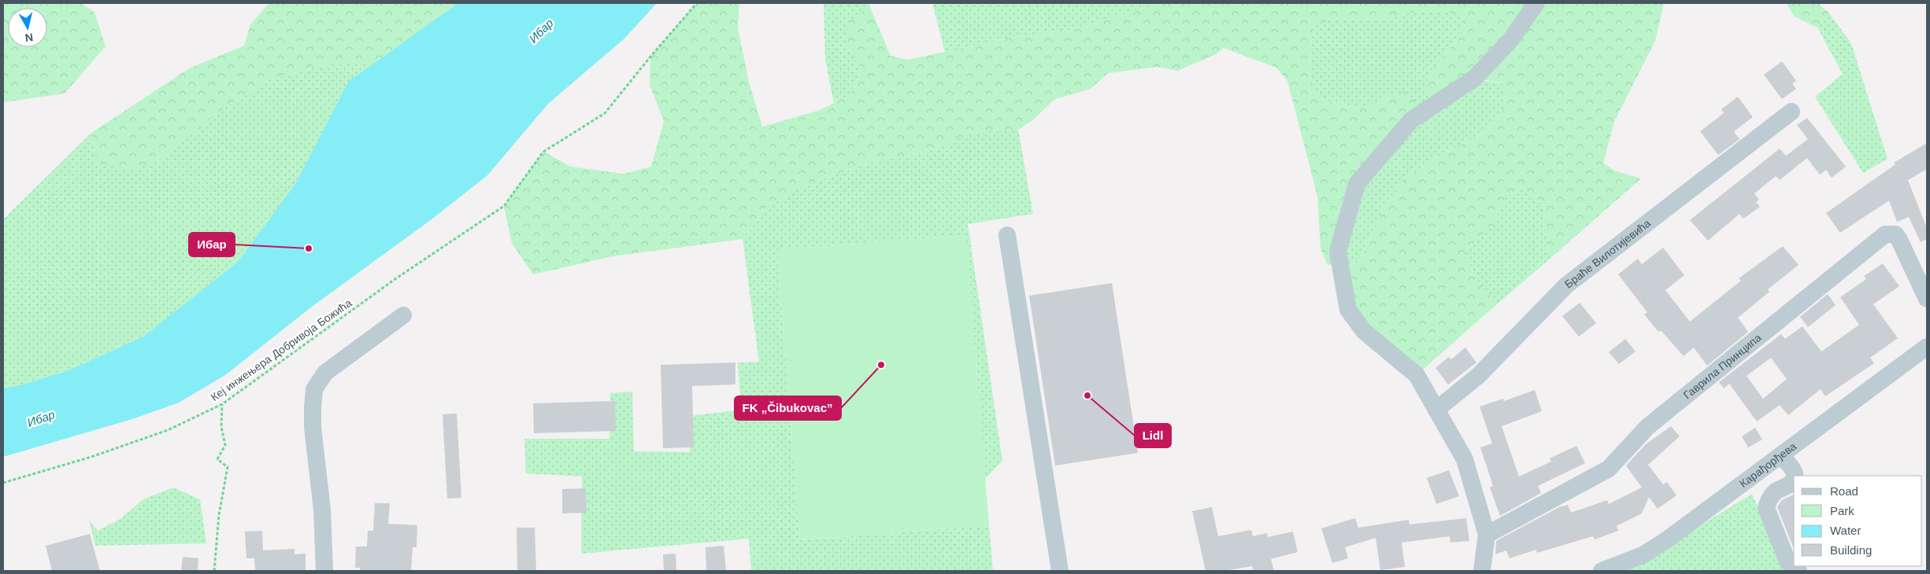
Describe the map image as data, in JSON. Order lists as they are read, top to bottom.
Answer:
{
  "streets": {
    "street": ["Браће Вилотијевића", "Гаврила Принципа", "Карађорђева"],
    "path": ["Кеј инжењера Добривоја Божића"]
  },
  "water": ["Ибар"],
  "places": ["Ибар", "FK „Čibukovac”", "Lidl"],
  "legend": [
    "Road",
    "Park",
    "Water",
    "Building"
  ],
  "north": "bottom"
}
